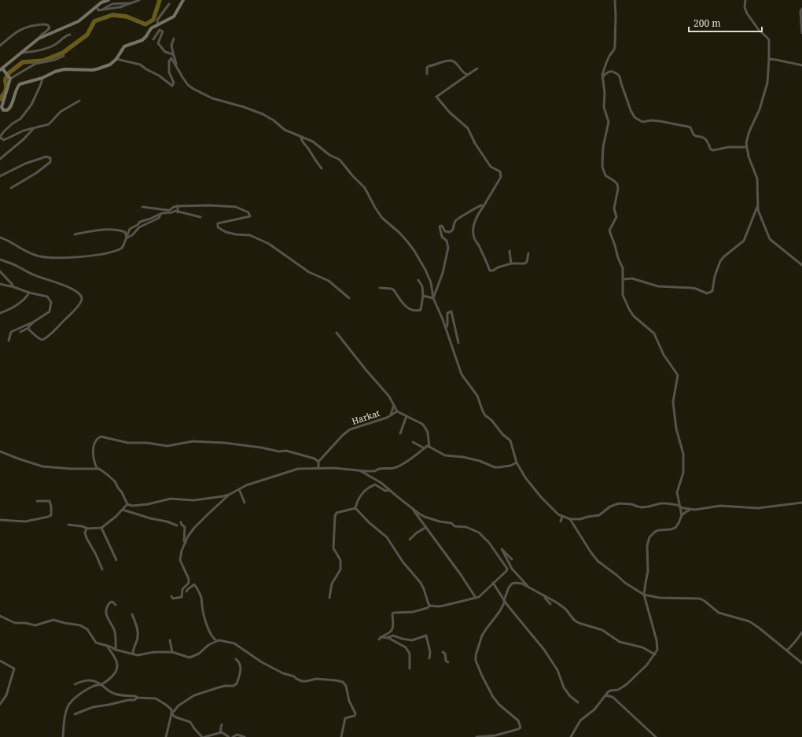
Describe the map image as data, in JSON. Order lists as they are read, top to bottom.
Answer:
{
  "streets": {
    "street": ["Harkat"]
  },
  "scale_bar": "200 m"
}
